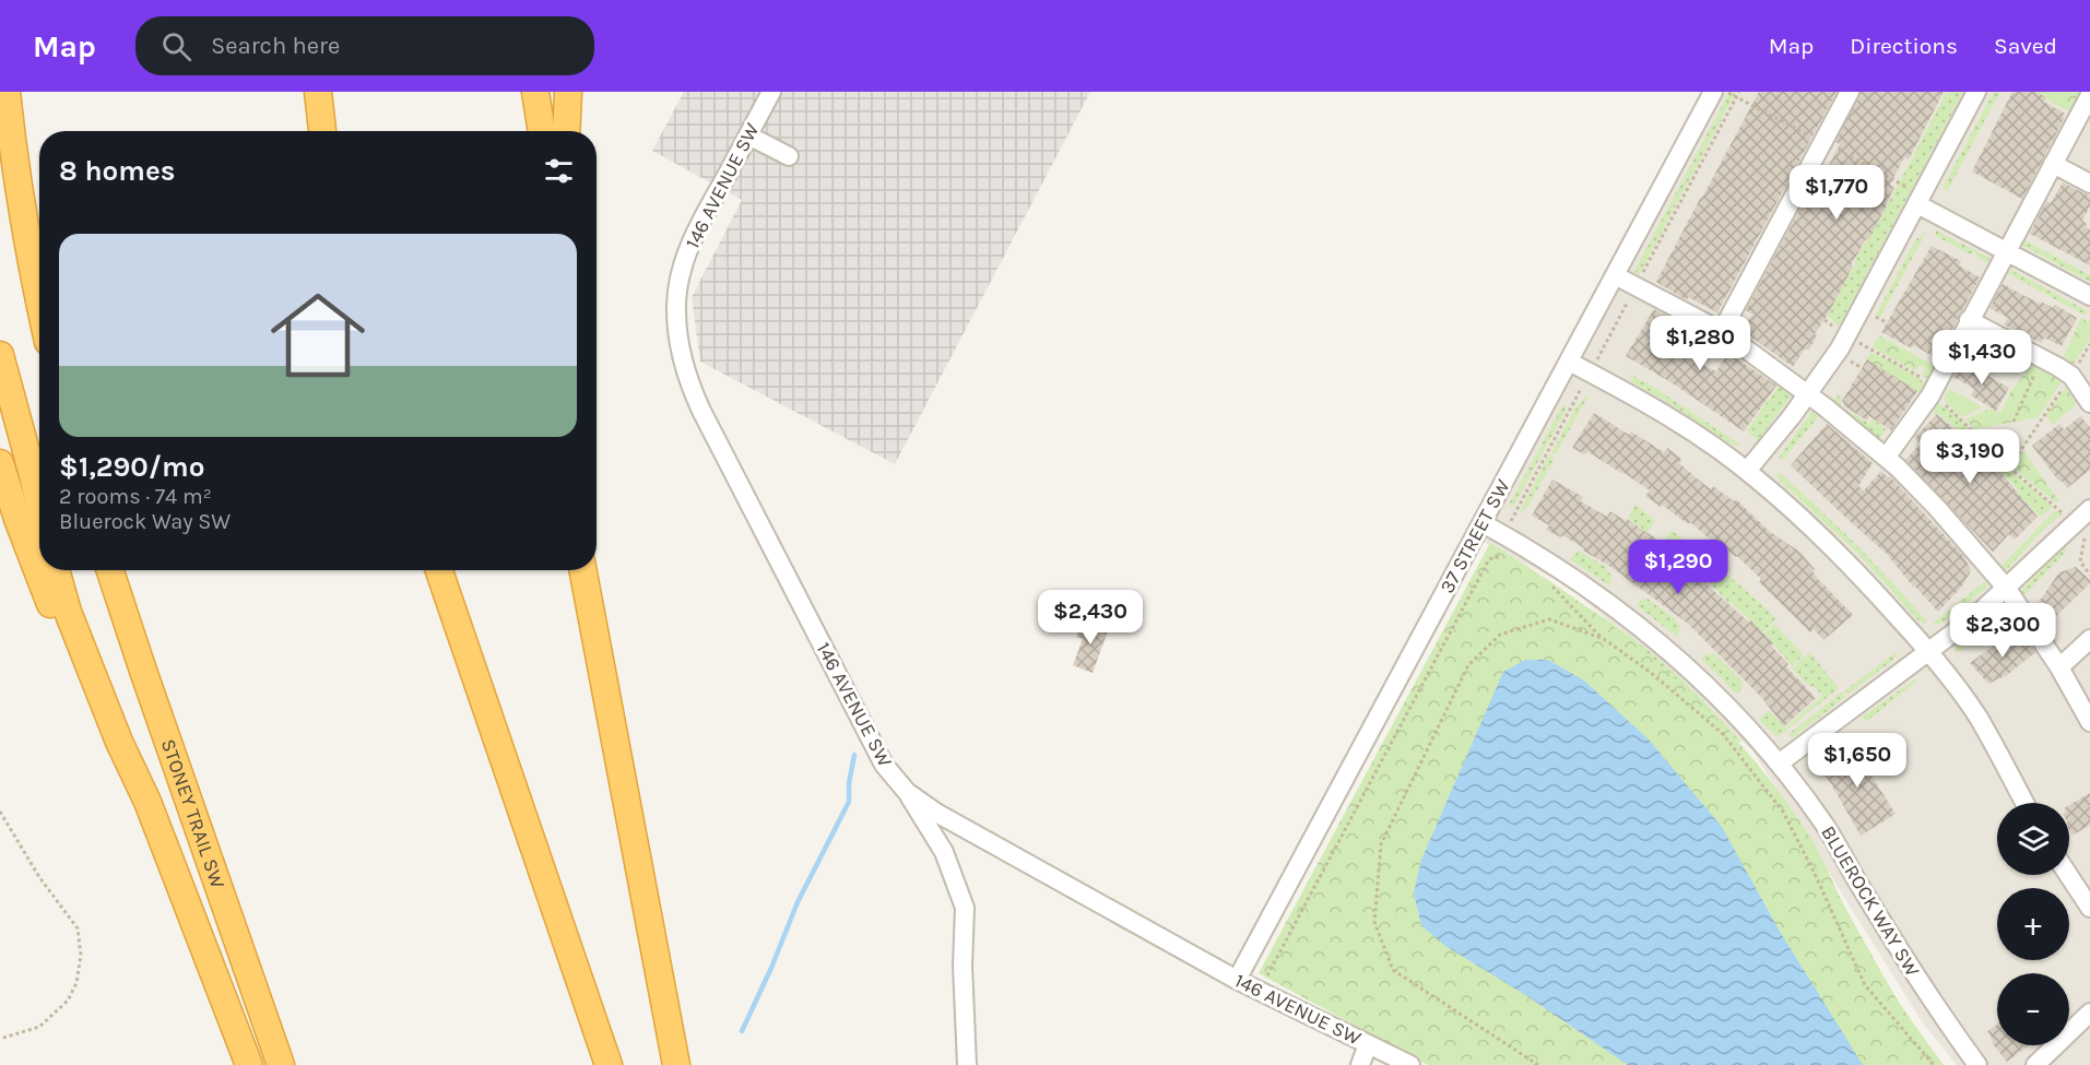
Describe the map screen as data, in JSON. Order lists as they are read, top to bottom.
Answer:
{
  "streets": {
    "highway": ["STONEY TRAIL SW"],
    "street": ["146 AVENUE SW", "37 STREET SW", "BLUEROCK WAY SW"]
  },
  "crossings": [
    ["146 AVENUE SW", "37 STREET SW"],
    ["37 STREET SW", "BLUEROCK WAY SW"]
  ],
  "page": {
    "header": "Map",
    "search": "Search here",
    "nav": ["Map", "Directions", "Saved"],
    "heading": "8 homes",
    "price": [
      "$1,770",
      "$1,280",
      "$1,430",
      "$3,190",
      "$1,290",
      "$2,430",
      "$2,300",
      "$1,650"
    ],
    "list": [
      {
        "name": "$1,290/mo",
        "note": "2 rooms · 74 m² · Bluerock Way SW"
      }
    ],
    "map_buttons": ["+", "−"]
  }
}
